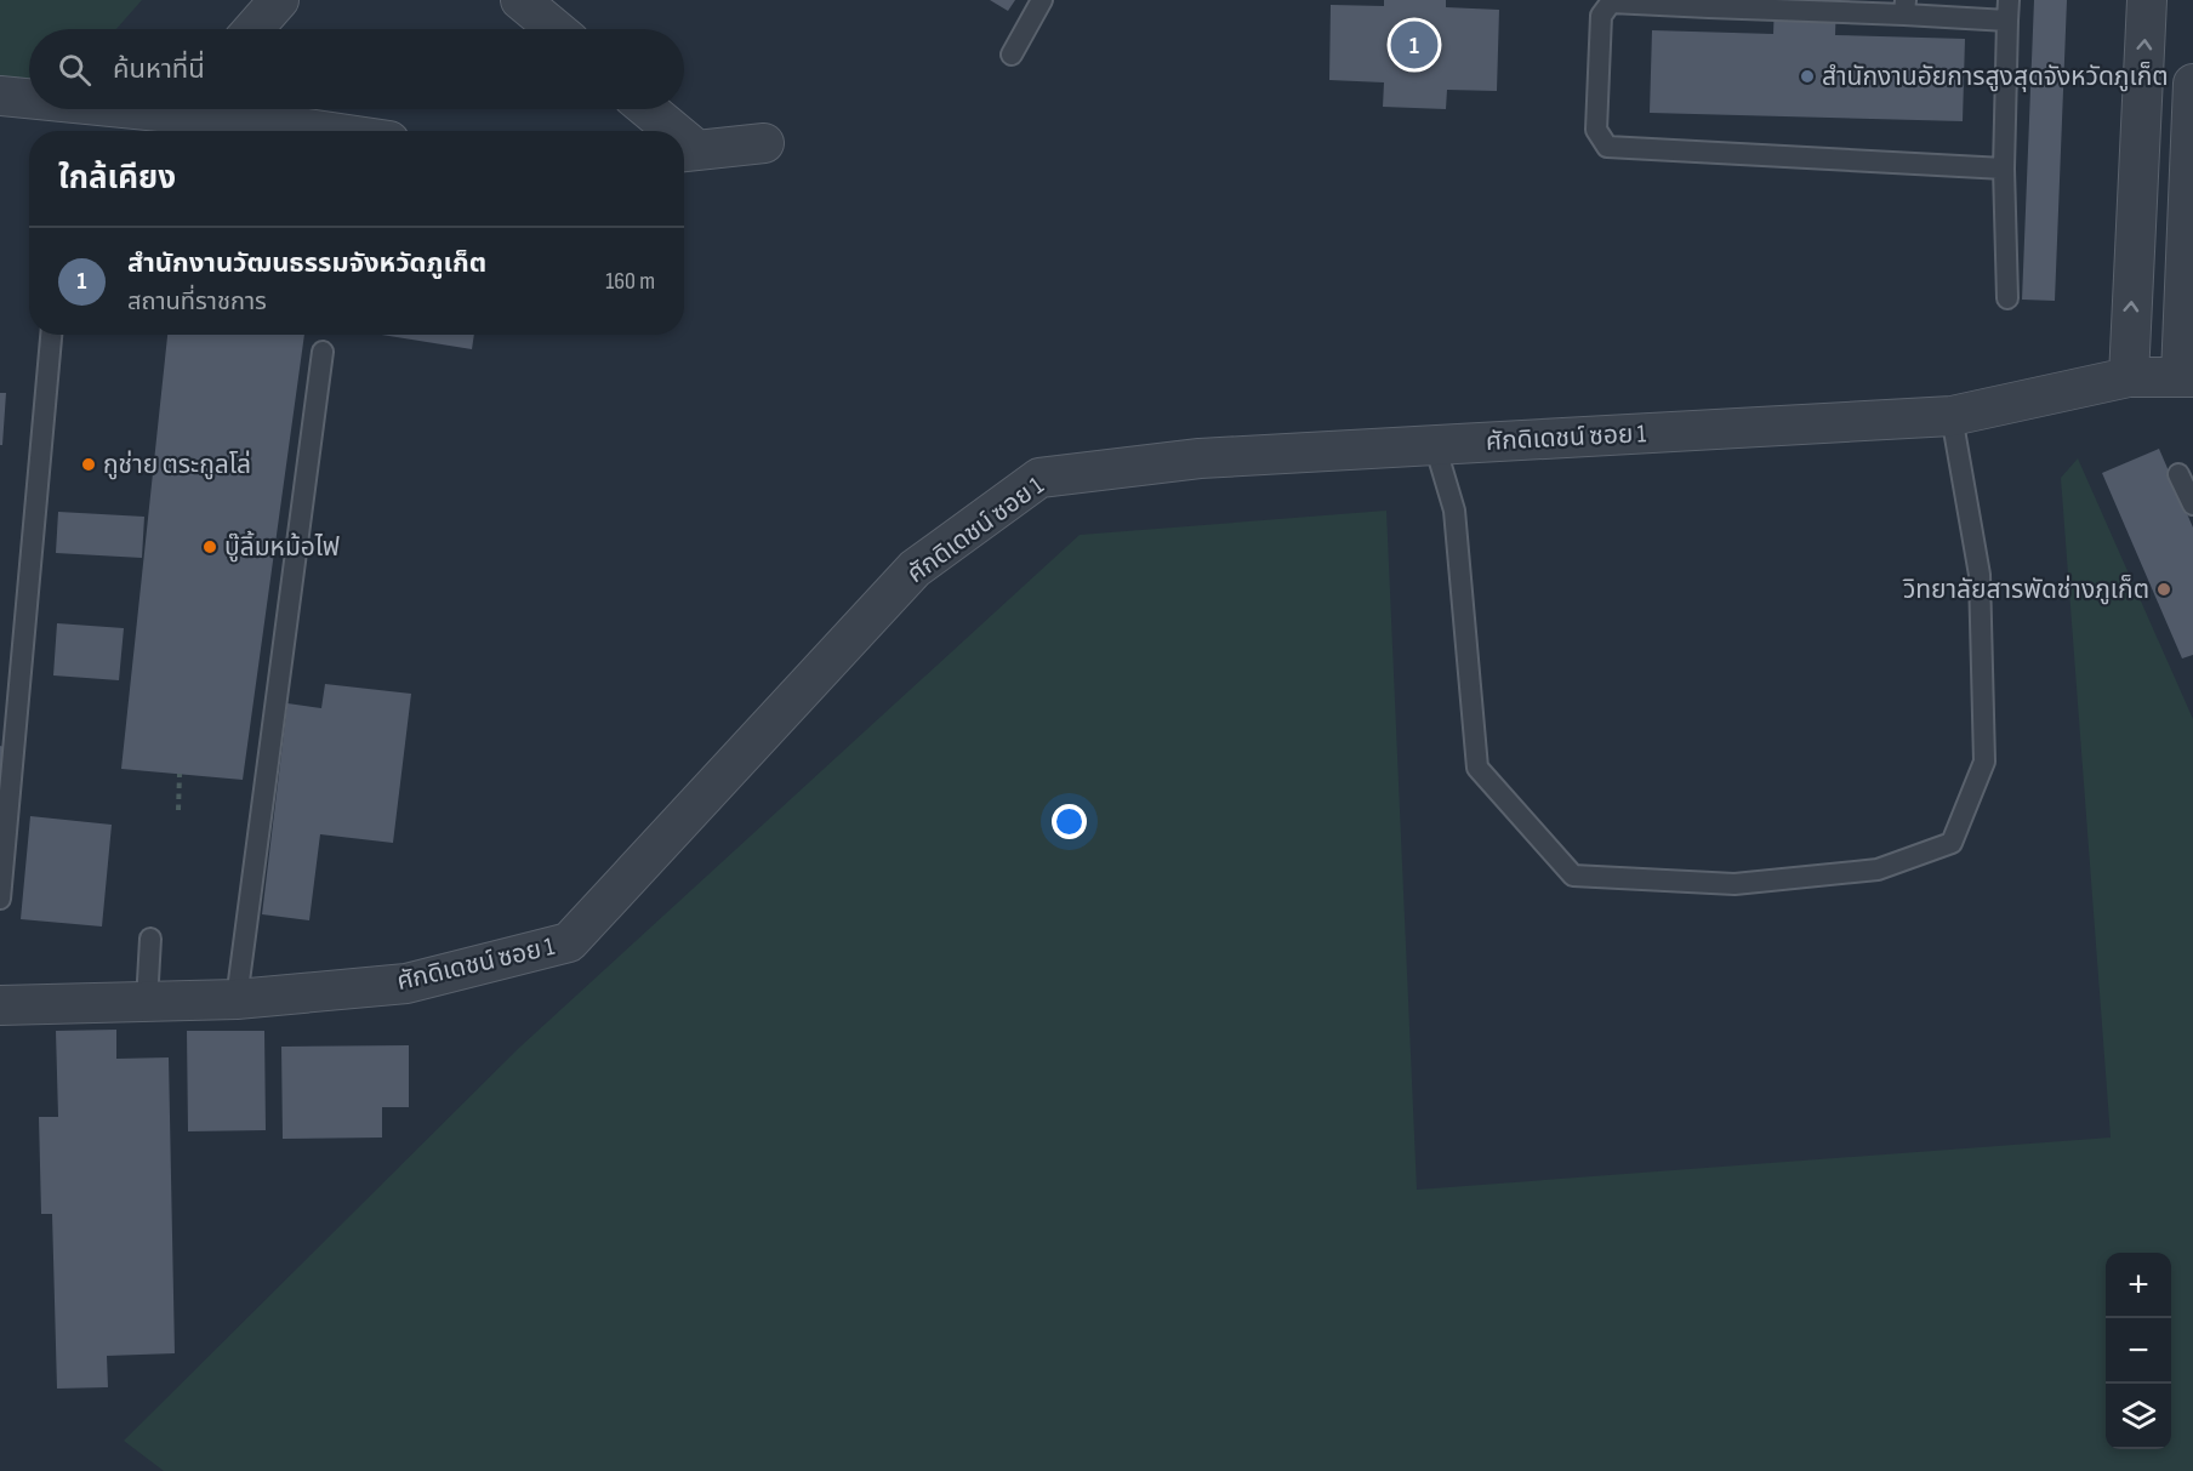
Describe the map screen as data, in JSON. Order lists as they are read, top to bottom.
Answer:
{
  "streets": {
    "street": ["ศักดิเดชน์ ซอย 1"]
  },
  "places": [
    "สำนักงานอัยการสูงสุดจังหวัดภูเก็ต",
    "กูช่าย ตระกูลโล่",
    "บู๊ลิ้มหม้อไฟ",
    "วิทยาลัยสารพัดช่างภูเก็ต"
  ],
  "page": {
    "pins": "1",
    "search": "ค้นหาที่นี่",
    "heading": "ใกล้เคียง",
    "list": [
      {
        "mark": "1",
        "name": "สำนักงานวัฒนธรรมจังหวัดภูเก็ต",
        "note": "สถานที่ราชการ",
        "value": "160 m"
      }
    ],
    "map_buttons": ["+", "−"]
  }
}
